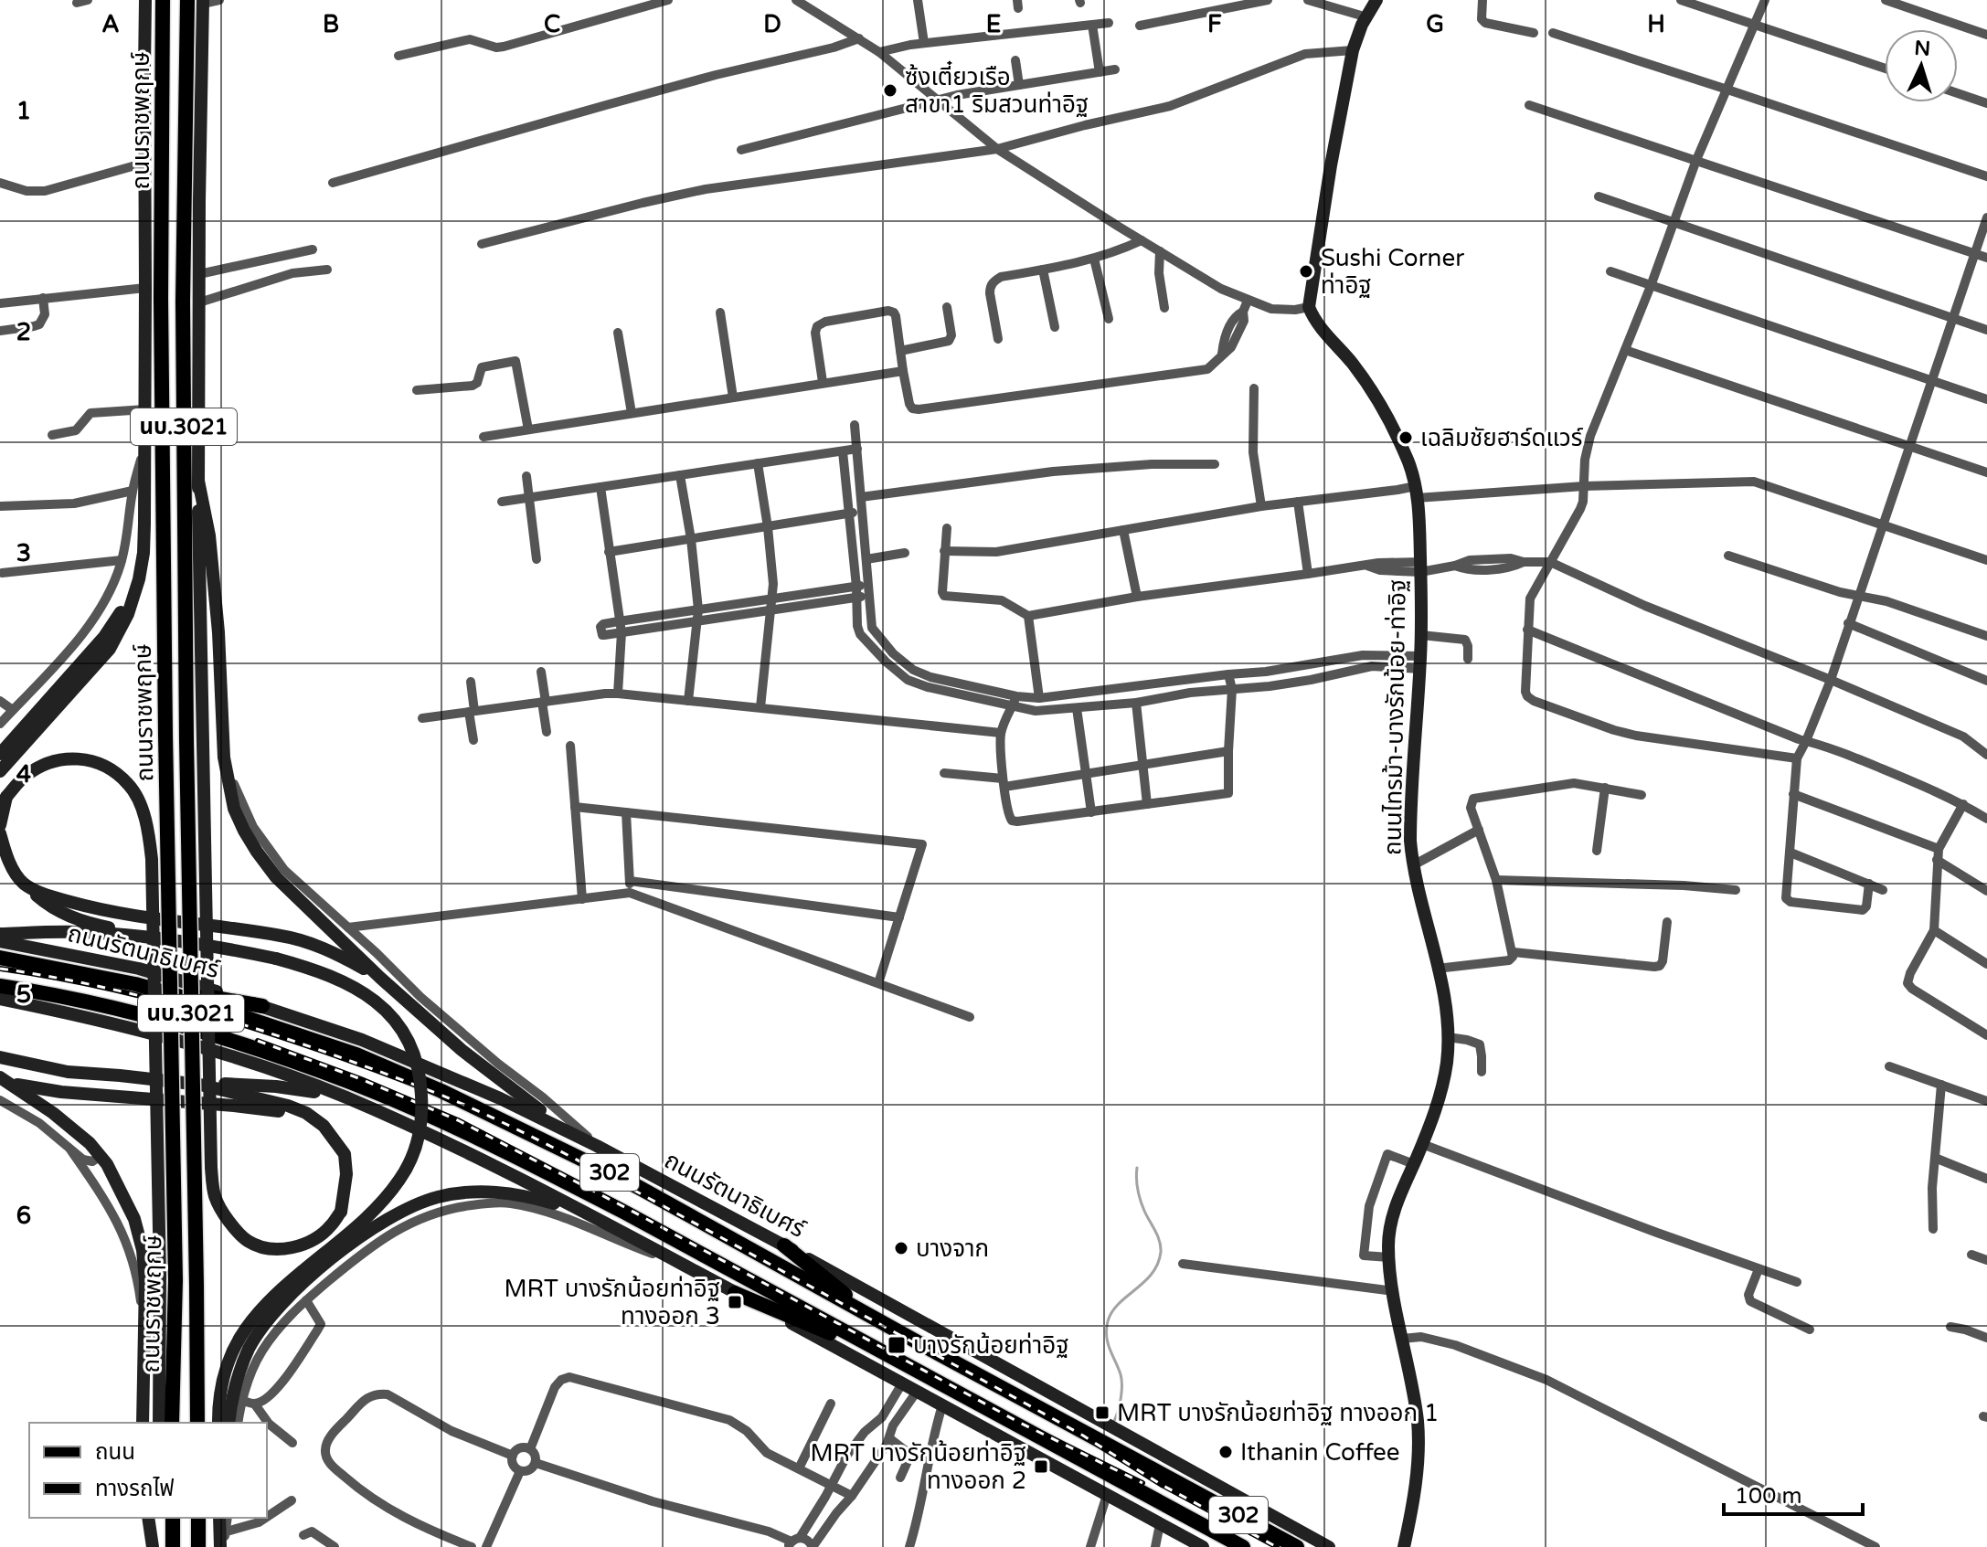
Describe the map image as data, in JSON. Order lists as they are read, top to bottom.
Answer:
{
  "streets": {
    "main road": [
      "ถนนราชพฤกษ์",
      "นบ.3021",
      "ถนนไทรม้า-บางรักน้อย-ท่าอิฐ",
      "ถนนรัตนาธิเบศร์",
      "302"
    ]
  },
  "places": {
    "other": [
      "ซ้งเตี๋ยวเรือ สาขา1 ริมสวนท่าอิฐ",
      "Sushi Corner ท่าอิฐ",
      "เฉลิมชัยฮาร์ดแวร์",
      "บางจาก",
      "Ithanin Coffee"
    ],
    "transit": [
      "MRT บางรักน้อยท่าอิฐ ทางออก 3",
      "บางรักน้อยท่าอิฐ",
      "MRT บางรักน้อยท่าอิฐ ทางออก 1",
      "MRT บางรักน้อยท่าอิฐ ทางออก 2"
    ]
  },
  "legend": ["ถนน", "ทางรถไฟ"],
  "scale_bar": "100 m",
  "north": "top",
  "grid": {
    "columns": [
      "A",
      "B",
      "C",
      "D",
      "E",
      "F",
      "G",
      "H"
    ],
    "rows": [
      "1",
      "2",
      "3",
      "4",
      "5",
      "6"
    ]
  }
}
